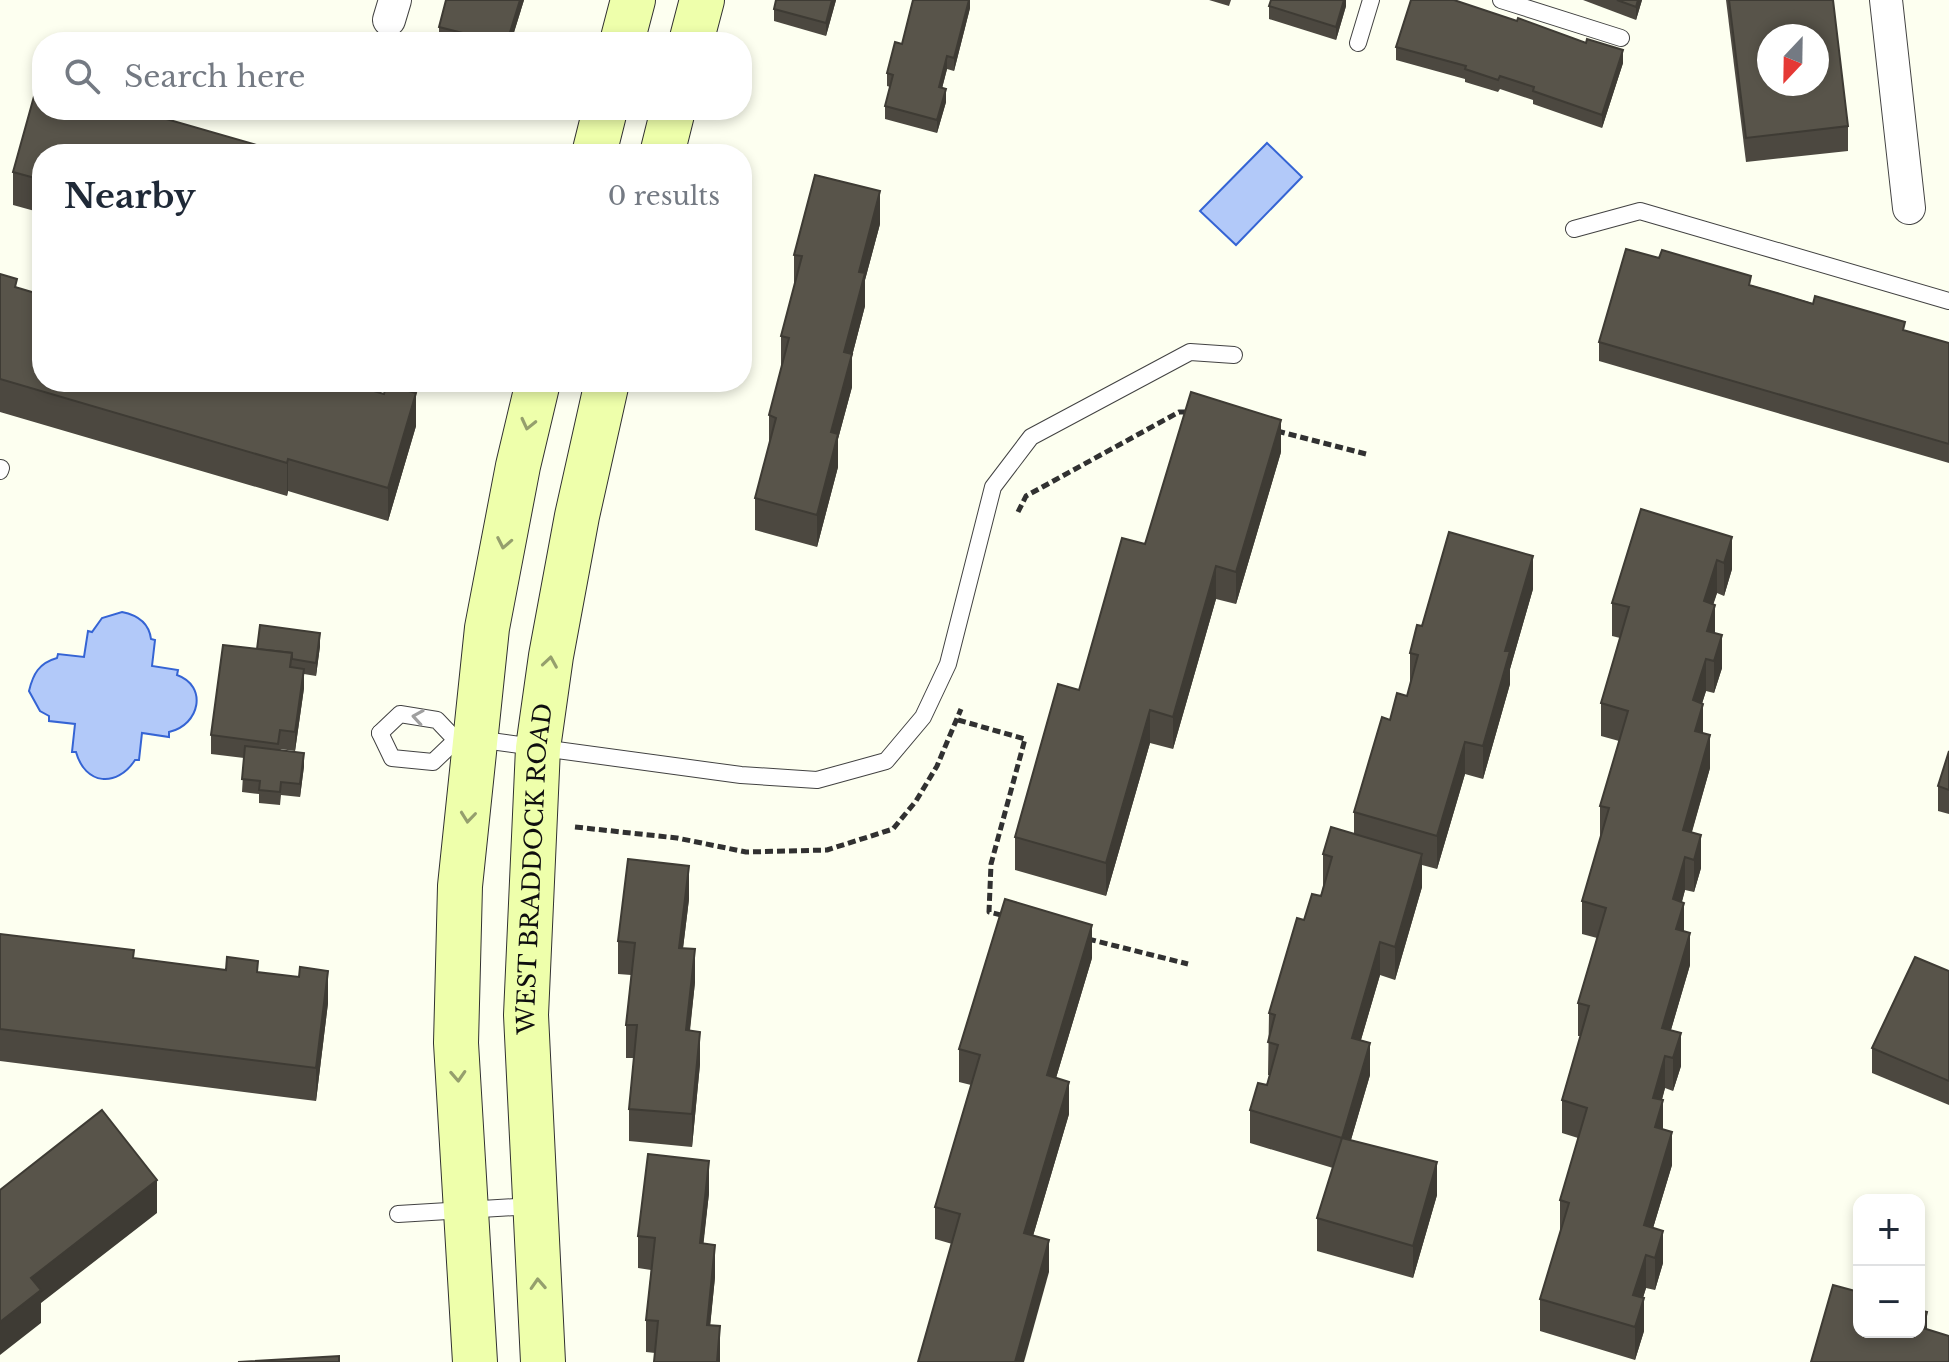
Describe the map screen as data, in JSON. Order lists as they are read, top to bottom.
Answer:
{
  "streets": {
    "main road": ["WEST BRADDOCK ROAD"]
  },
  "north": "bottom",
  "page": {
    "search": "Search here",
    "heading": ["Nearby", "0 results"],
    "map_buttons": ["+", "−"]
  }
}
